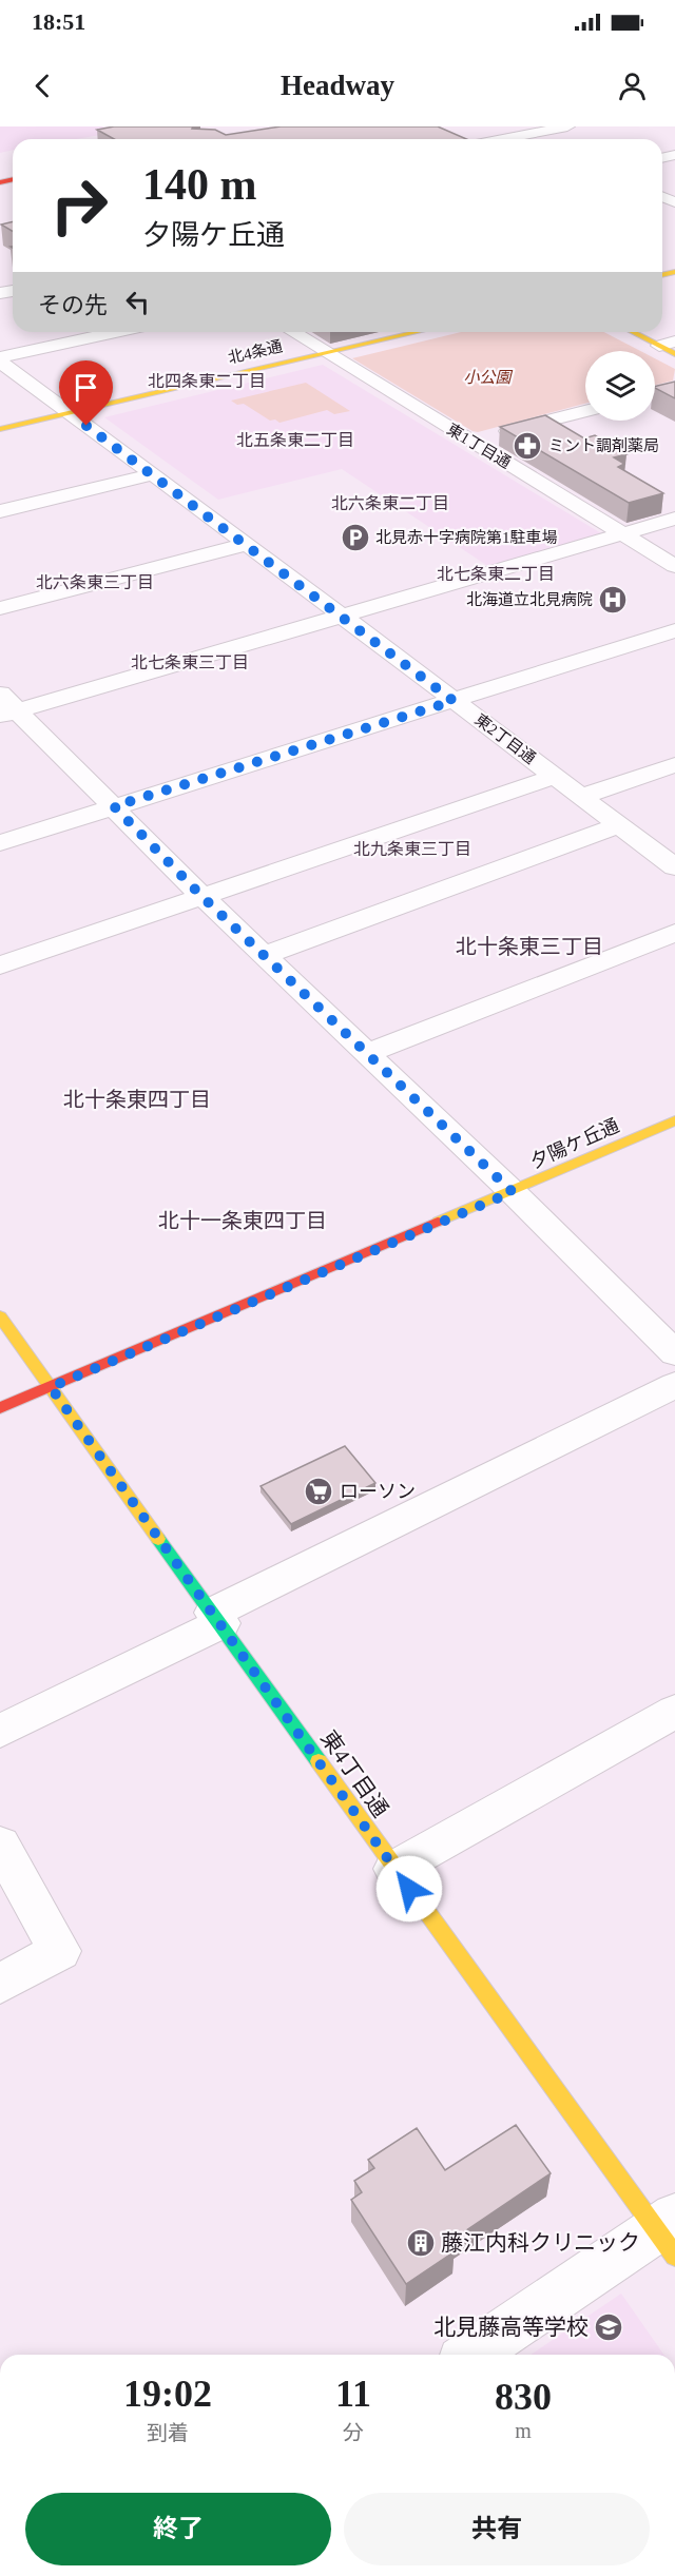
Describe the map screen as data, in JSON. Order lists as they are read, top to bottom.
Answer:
{
  "streets": {
    "main road": ["北4条通", "夕陽ケ丘通", "東4丁目通"],
    "street": ["東1丁目通", "東2丁目通"]
  },
  "crossings": [
    ["北4条通", "東1丁目通"],
    ["北4条通", "東2丁目通"],
    ["夕陽ケ丘通", "東4丁目通"]
  ],
  "districts": [
    "北四条東二丁目",
    "北五条東二丁目",
    "北六条東二丁目",
    "北七条東二丁目",
    "北六条東三丁目",
    "北七条東三丁目",
    "北九条東三丁目",
    "北十条東三丁目",
    "北十条東四丁目",
    "北十一条東四丁目"
  ],
  "parks": ["小公園"],
  "places": {
    "pharmacy": ["ミント調剤薬局"],
    "parking": ["北見赤十字病院第1駐車場"],
    "hospital": ["北海道立北見病院"],
    "supermarket": ["ローソン"],
    "building": ["藤江内科クリニック"],
    "school or university": ["北見藤高等学校"]
  },
  "page": {
    "status": "18:51",
    "header": "Headway",
    "turn": ["140 m", "夕陽ケ丘通"],
    "then": "その先",
    "eta": [
      "19:02",
      "到着",
      "11",
      "分",
      "830",
      "m"
    ],
    "buttons": ["終了", "共有"]
  }
}
